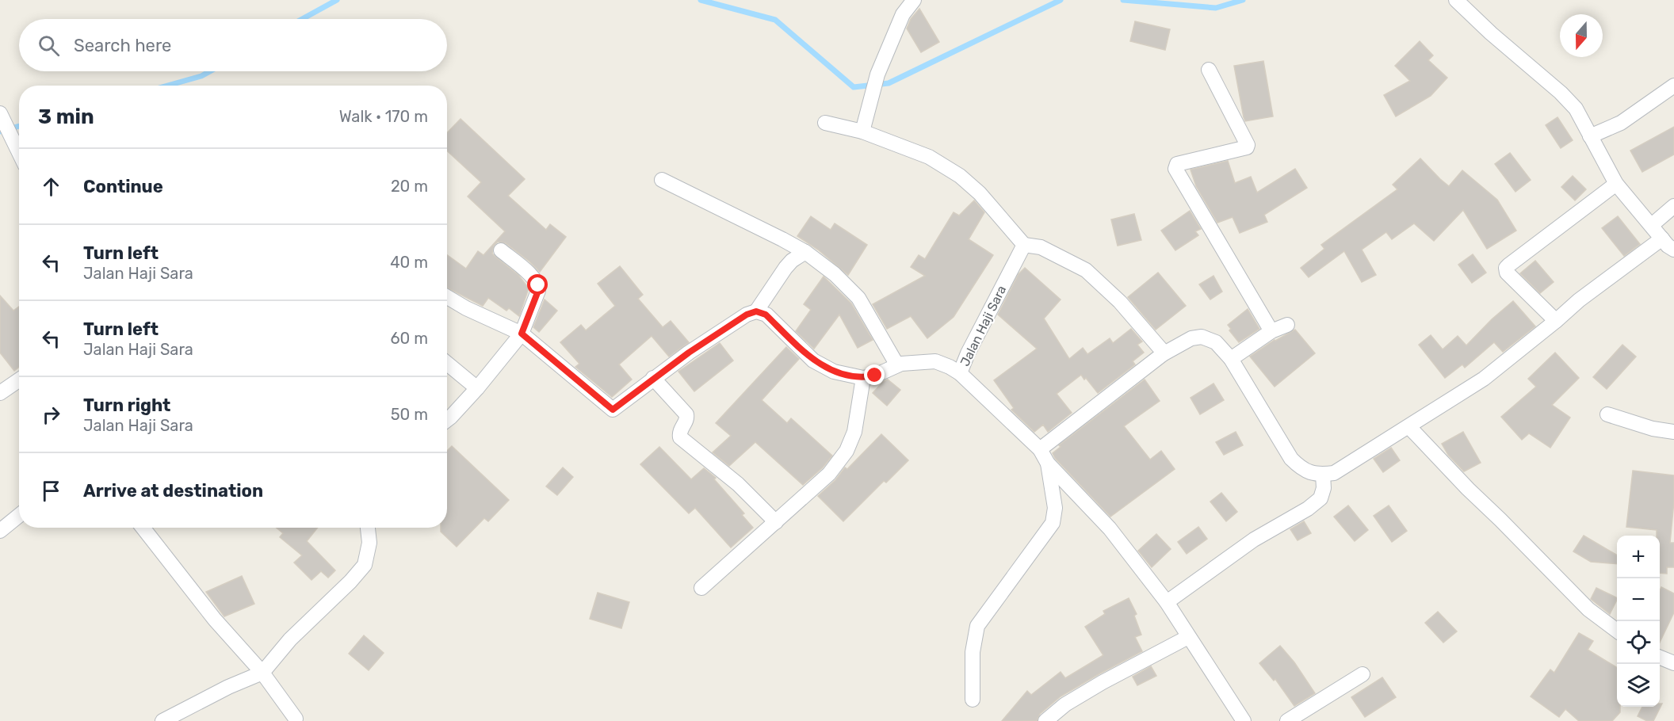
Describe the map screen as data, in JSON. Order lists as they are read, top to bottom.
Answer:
{
  "streets": {
    "street": ["Jalan Haji Sara"]
  },
  "north": "bottom",
  "page": {
    "search": "Search here",
    "heading": ["3 min", "Walk · 170 m"],
    "list": [
      ["Continue", "20 m"],
      ["Turn left", "Jalan Haji Sara", "40 m"],
      ["Turn left", "Jalan Haji Sara", "60 m"],
      ["Turn right", "Jalan Haji Sara", "50 m"],
      "Arrive at destination"
    ],
    "map_buttons": ["+", "−"]
  }
}
